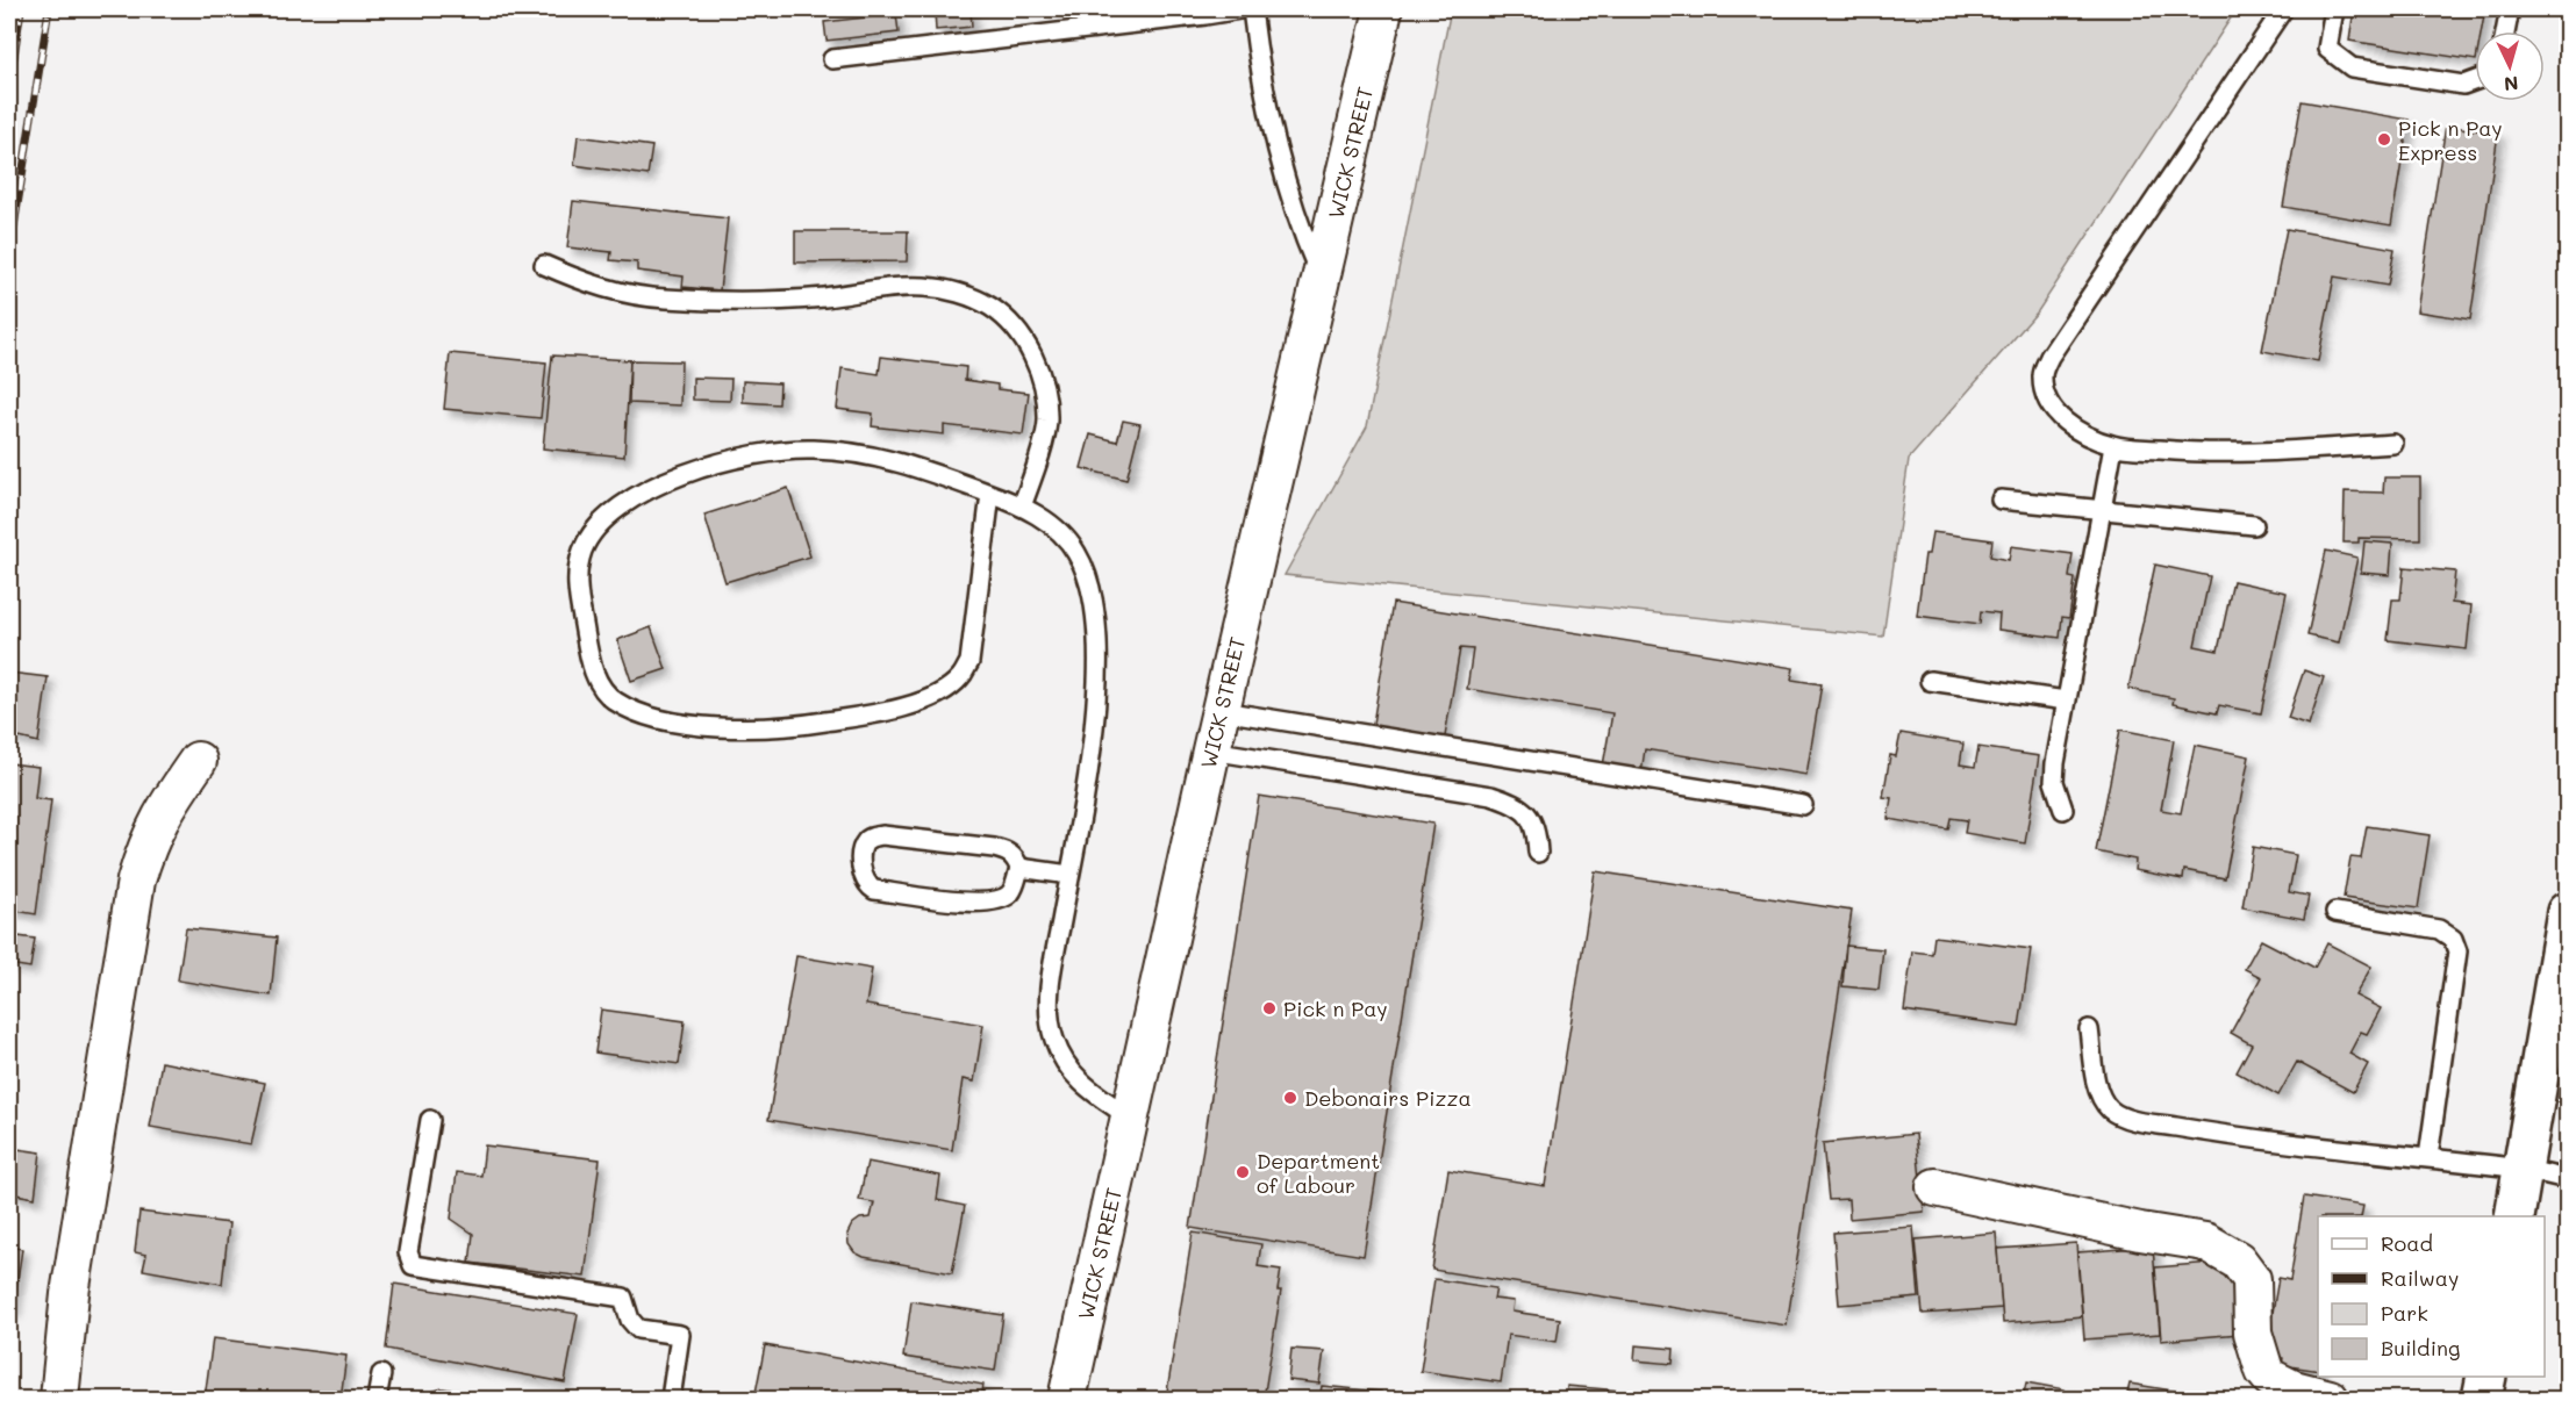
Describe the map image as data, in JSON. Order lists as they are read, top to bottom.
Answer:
{
  "streets": {
    "street": ["WICK STREET"]
  },
  "places": [
    "Pick n Pay Express",
    "Pick n Pay",
    "Debonairs Pizza",
    "Department of Labour"
  ],
  "legend": [
    "Road",
    "Railway",
    "Park",
    "Building"
  ],
  "north": "bottom"
}
